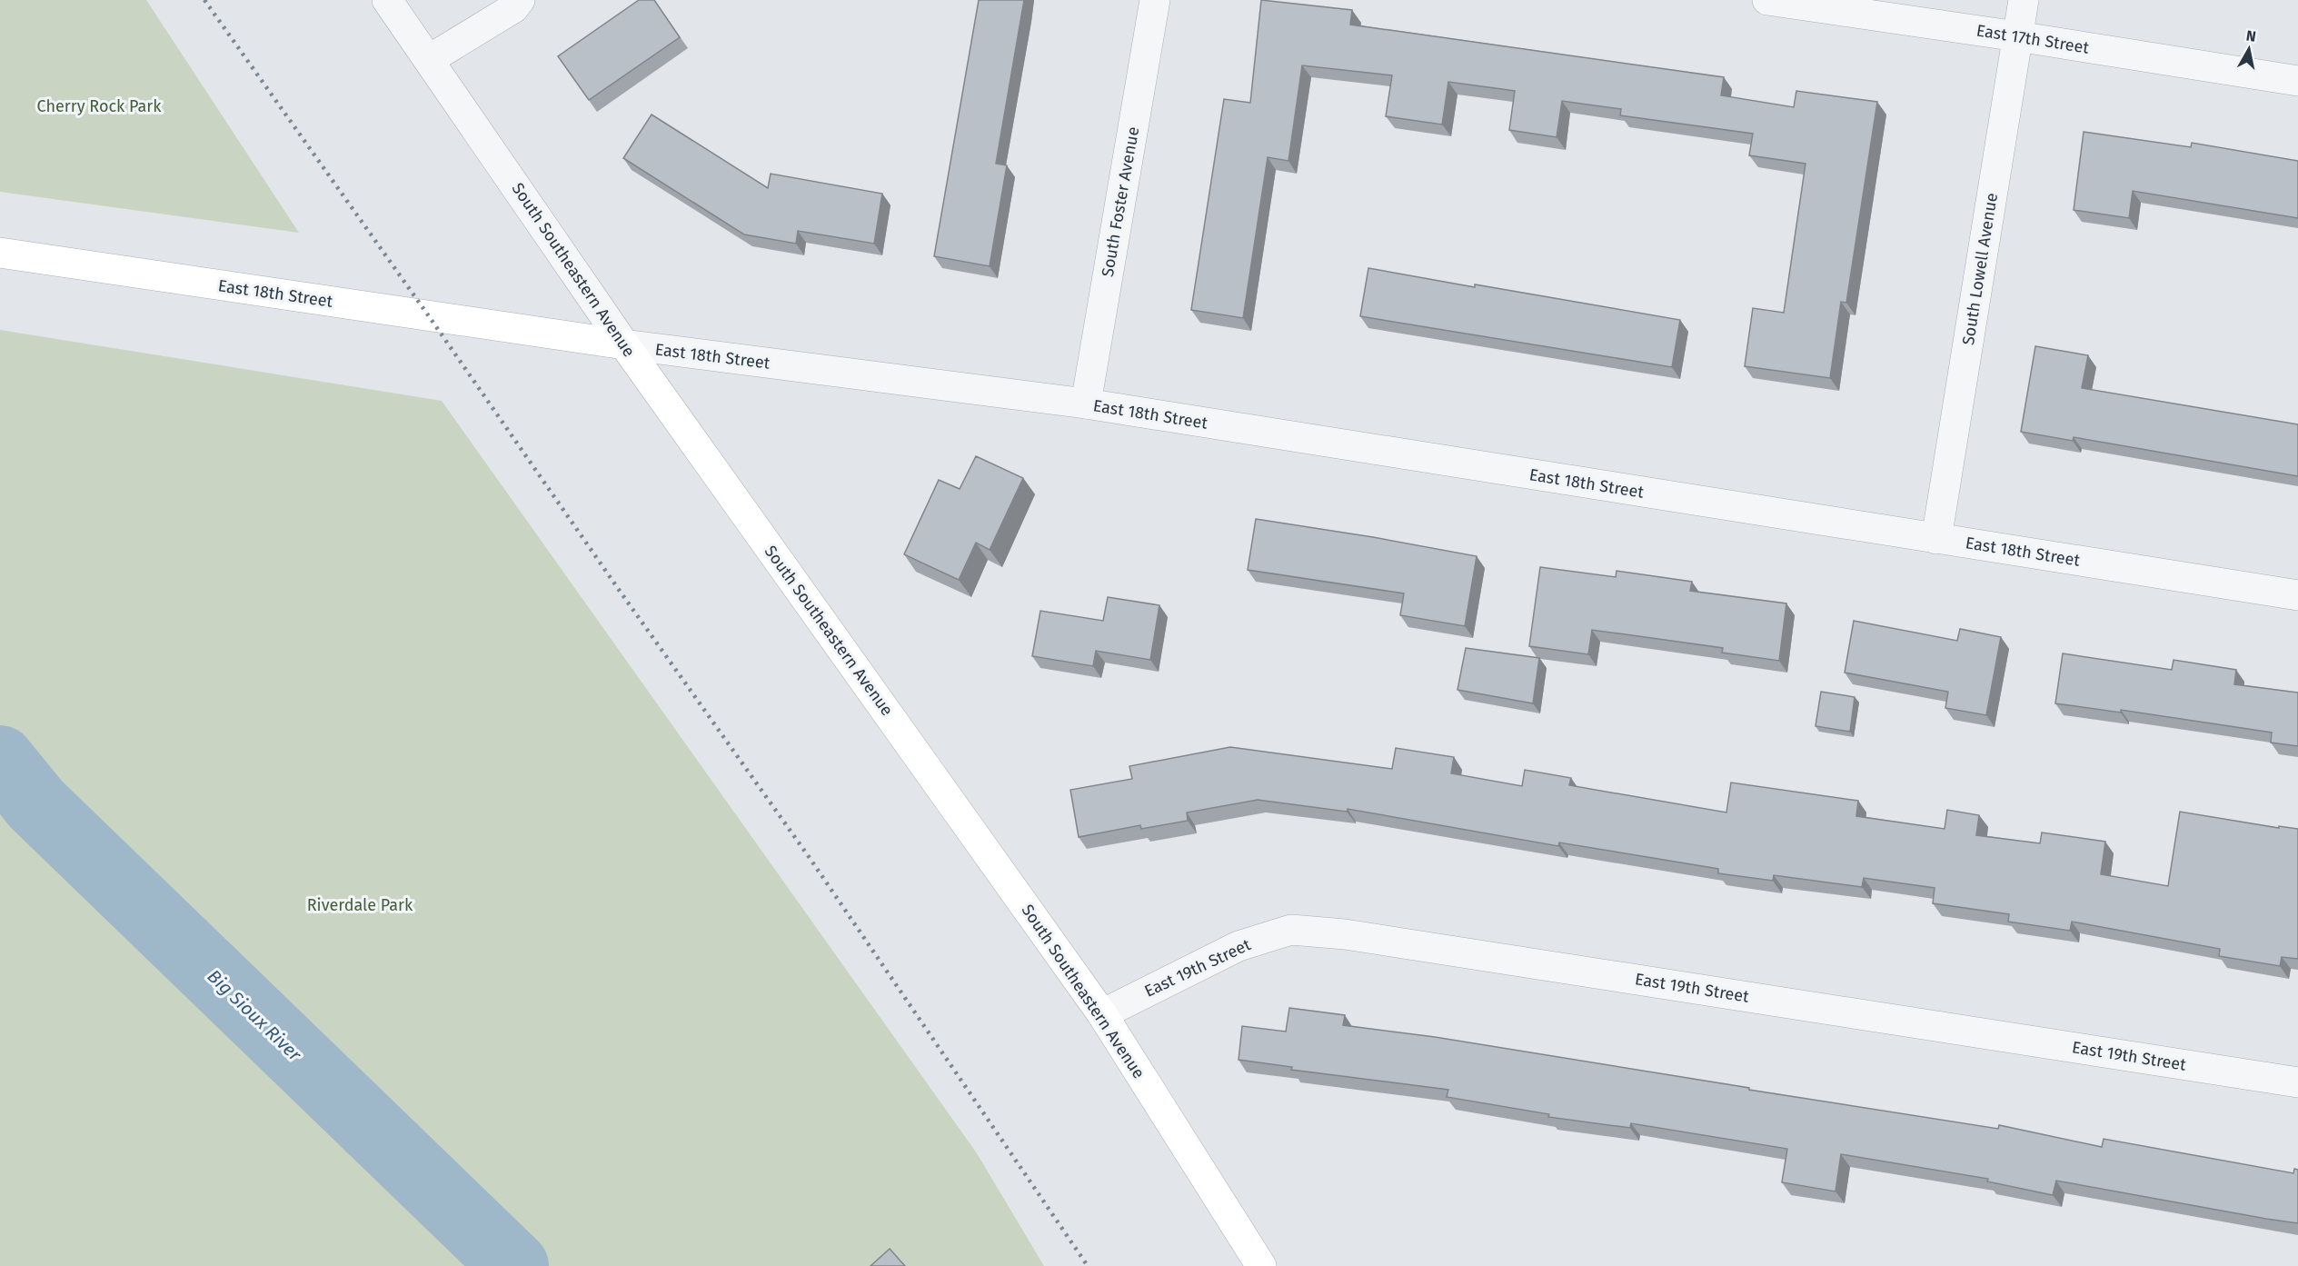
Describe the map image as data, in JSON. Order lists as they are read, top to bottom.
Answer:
{
  "streets": {
    "main road": ["South Southeastern Avenue", "East 18th Street"],
    "street": [
      "East 17th Street",
      "South Foster Avenue",
      "South Lowell Avenue",
      "East 19th Street"
    ]
  },
  "crossings": [
    ["East 17th Street", "South Lowell Avenue"],
    ["South Foster Avenue", "East 18th Street"],
    ["South Lowell Avenue", "East 18th Street"],
    ["South Southeastern Avenue", "East 18th Street"],
    ["South Southeastern Avenue", "East 19th Street"]
  ],
  "water": ["Big Sioux River"],
  "parks": ["Cherry Rock Park", "Riverdale Park"],
  "north": "top"
}
